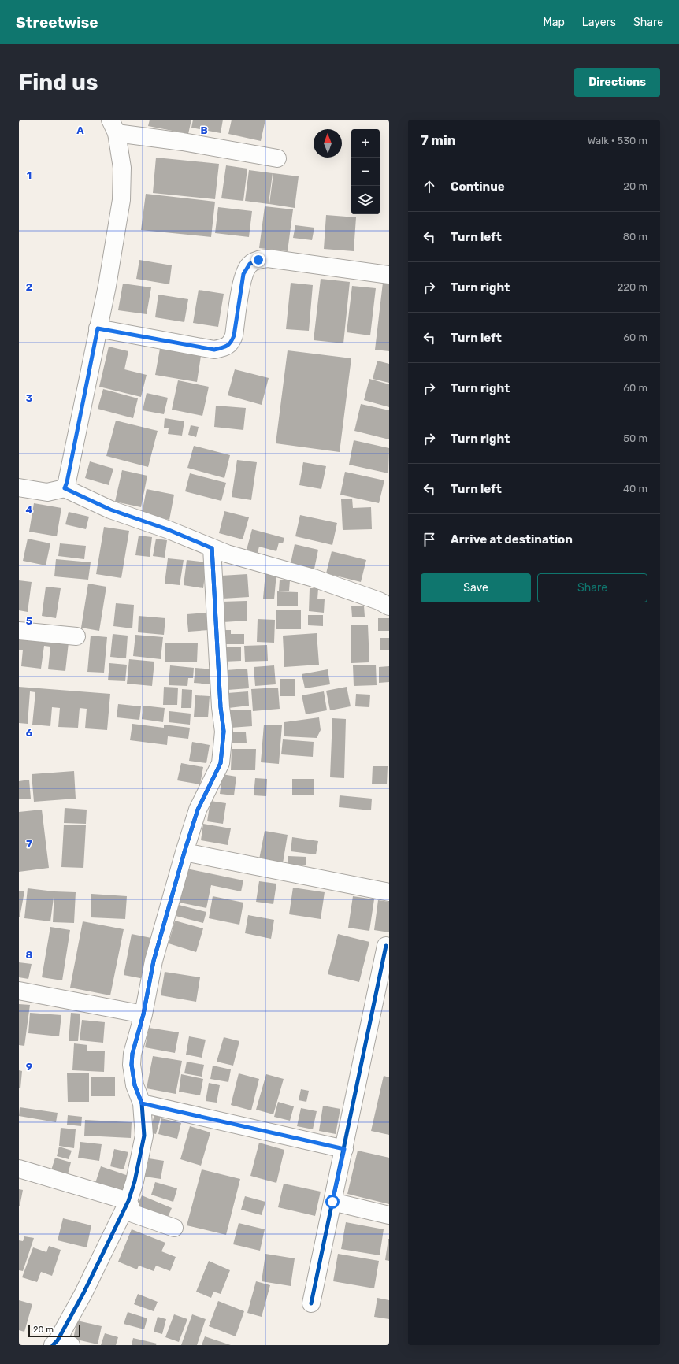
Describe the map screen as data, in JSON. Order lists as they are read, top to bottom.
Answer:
{
  "scale_bar": "20 m",
  "north": "top",
  "page": {
    "header": "Streetwise",
    "nav": ["Map", "Layers", "Share"],
    "buttons": [
      "Directions",
      ["Save", "Share"]
    ],
    "title": "Find us",
    "heading": ["7 min", "Walk · 530 m"],
    "map_buttons": ["+", "−"],
    "list": [
      ["Continue", "20 m"],
      ["Turn left", "80 m"],
      ["Turn right", "220 m"],
      ["Turn left", "60 m"],
      ["Turn right", "60 m"],
      ["Turn right", "50 m"],
      ["Turn left", "40 m"],
      "Arrive at destination"
    ],
    "scale": "20 m"
  },
  "grid": {
    "columns": ["A", "B"],
    "rows": [
      "1",
      "2",
      "3",
      "4",
      "5",
      "6",
      "7",
      "8",
      "9"
    ]
  }
}
